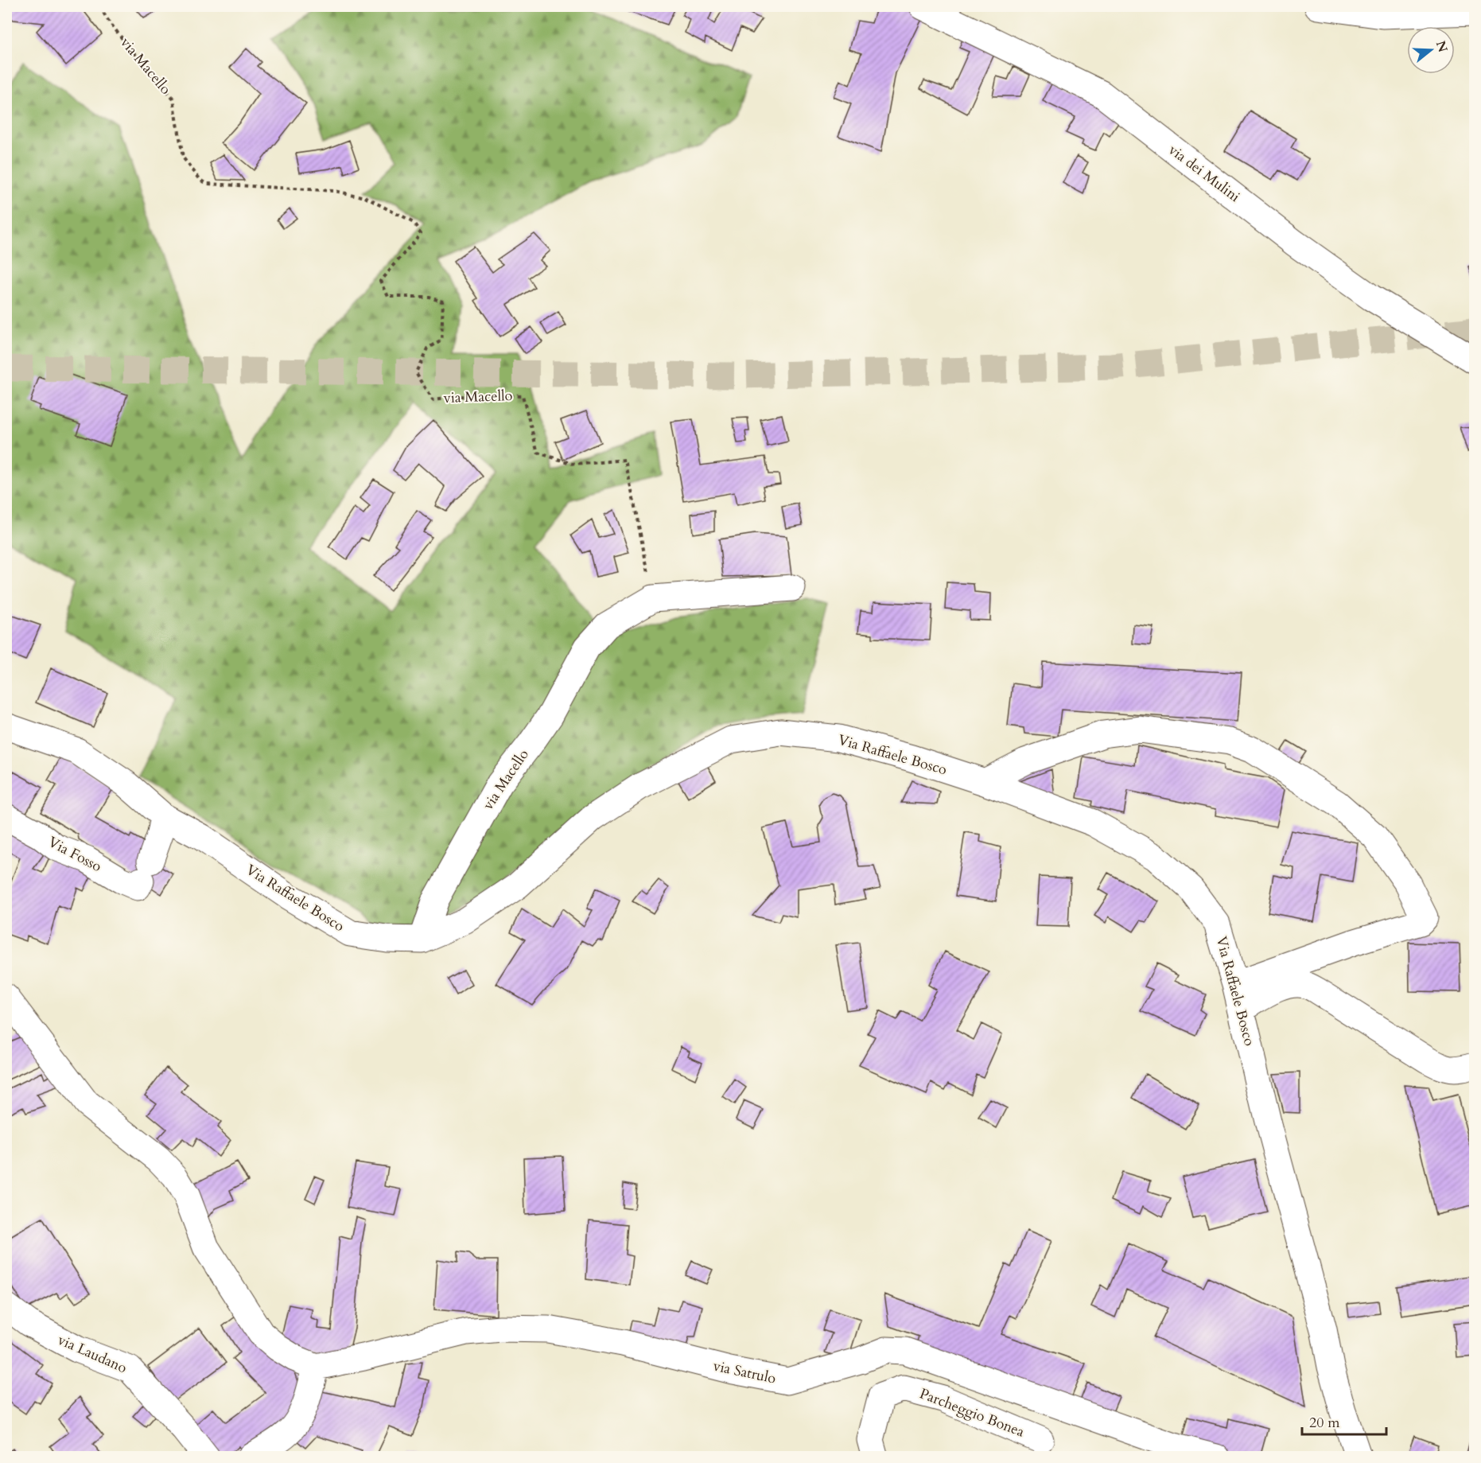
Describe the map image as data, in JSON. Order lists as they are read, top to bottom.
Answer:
{
  "streets": {
    "street": [
      "via Macello",
      "via dei Mulini",
      "Via Raffaele Bosco",
      "Via Fosso",
      "via Laudano",
      "via Satrulo",
      "Parcheggio Bonea"
    ]
  },
  "crossings": [
    ["via Macello", "Via Raffaele Bosco"],
    ["Via Raffaele Bosco", "Via Fosso"]
  ],
  "scale_bar": "20 m",
  "north": "right"
}
